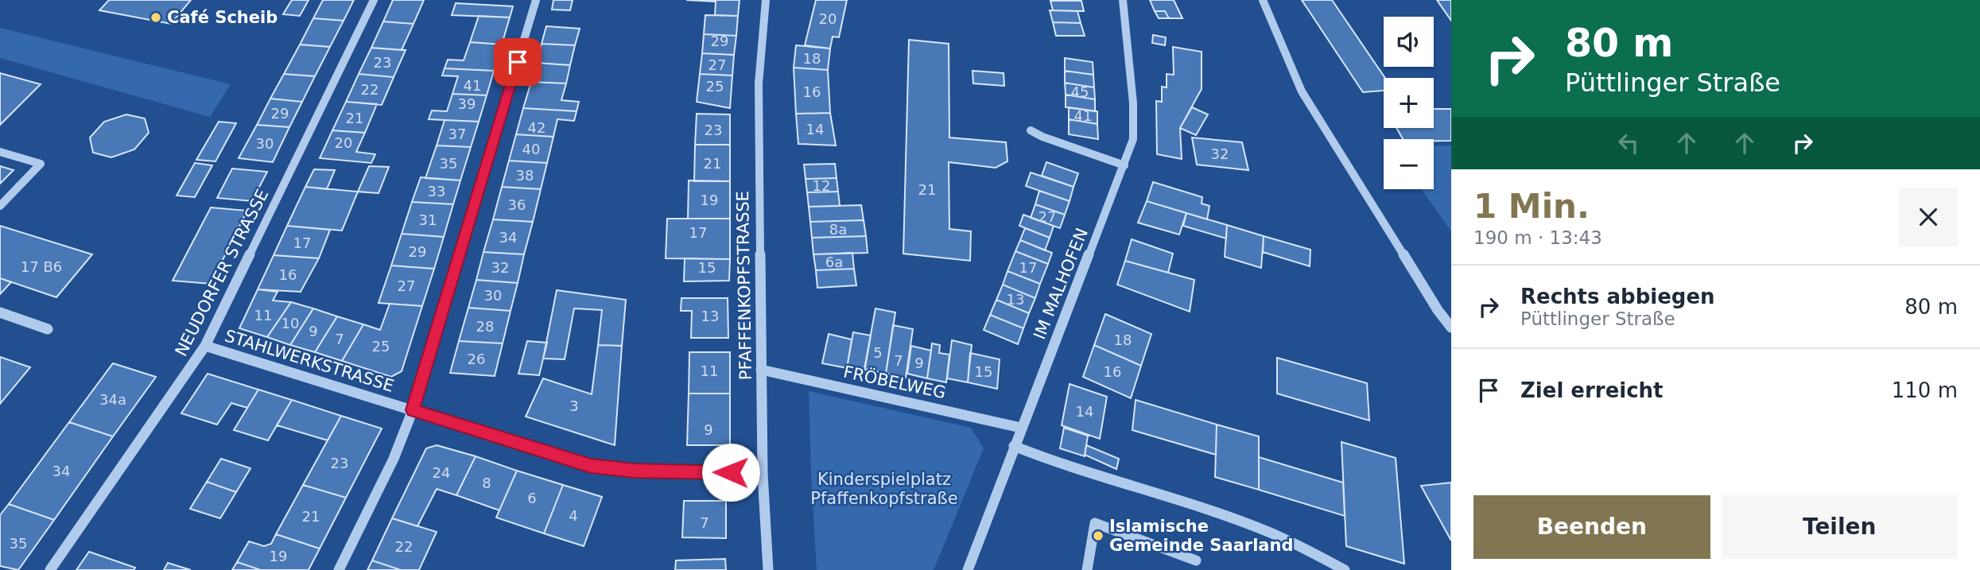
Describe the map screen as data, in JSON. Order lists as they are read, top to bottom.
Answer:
{
  "streets": {
    "street": [
      "NEUDORFER STRASSE",
      "IM MALHOFEN",
      "PFAFFENKOPFSTRASSE",
      "STAHLWERKSTRASSE",
      "FRÖBELWEG"
    ]
  },
  "crossings": [
    ["NEUDORFER STRASSE", "STAHLWERKSTRASSE"],
    ["IM MALHOFEN", "FRÖBELWEG"],
    ["PFAFFENKOPFSTRASSE", "STAHLWERKSTRASSE"],
    ["PFAFFENKOPFSTRASSE", "FRÖBELWEG"]
  ],
  "parks": ["Kinderspielplatz Pfaffenkopfstraße"],
  "places": ["Café Scheib", "Islamische Gemeinde Saarland"],
  "house_numbers": [
    "20",
    "29",
    "18",
    "23",
    "27",
    "41",
    "25",
    "22",
    "16",
    "45",
    "39",
    "29",
    "41",
    "21",
    "42",
    "14",
    "23",
    "37",
    "20",
    "30",
    "40",
    "32",
    "35",
    "21",
    "38",
    "12",
    "21",
    "33",
    "19",
    "36",
    "27",
    "31",
    "8a",
    "17",
    "34",
    "17",
    "29",
    "6a",
    "17 B6",
    "32",
    "15",
    "17",
    "16",
    "27",
    "30",
    "13",
    "11",
    "13",
    "10",
    "28",
    "9",
    "7",
    "18",
    "25",
    "5",
    "26",
    "7",
    "9",
    "11",
    "15",
    "16",
    "34a",
    "3",
    "14",
    "9",
    "23",
    "34",
    "24",
    "8",
    "6",
    "4",
    "21",
    "7",
    "35",
    "22",
    "19"
  ],
  "page": {
    "turn": ["80 m", "Püttlinger Straße"],
    "map_buttons": ["+", "−"],
    "heading": ["1 Min.", "190 m · 13:43"],
    "list": [
      {
        "name": "Rechts abbiegen",
        "note": "Püttlinger Straße",
        "value": "80 m"
      },
      {
        "name": "Ziel erreicht",
        "value": "110 m"
      }
    ],
    "buttons": ["Beenden", "Teilen"]
  }
}
